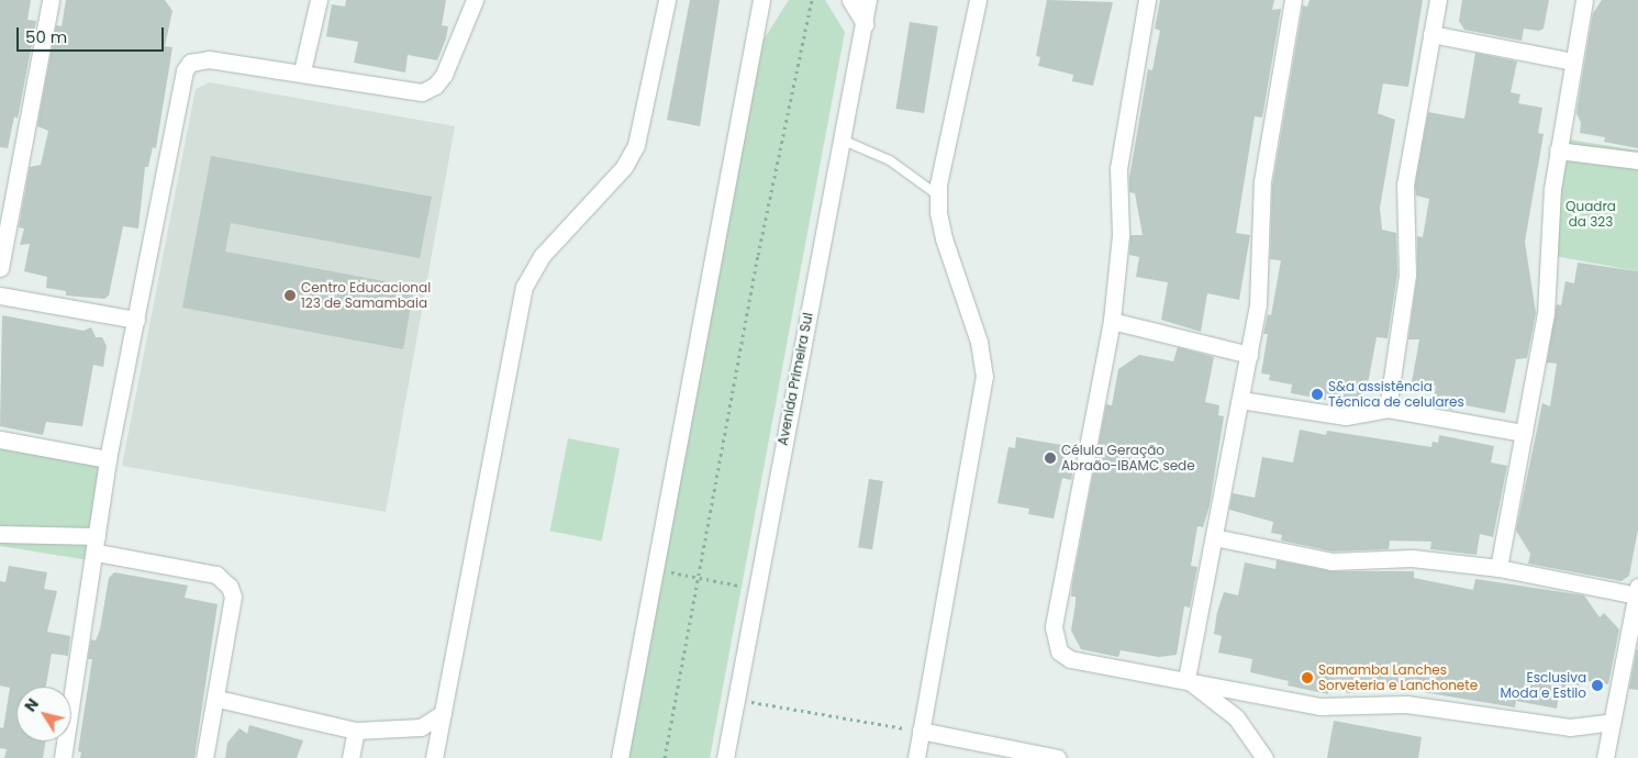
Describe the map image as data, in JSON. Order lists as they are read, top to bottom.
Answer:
{
  "streets": {
    "street": ["Avenida Primeira Sul"]
  },
  "parks": ["Quadra da 323"],
  "places": [
    "Centro Educacional 123 de Samambaia",
    "S&a assistência Técnica de celulares",
    "Célula Geração Abraão-IBAMC sede",
    "Samamba Lanches Sorveteria e Lanchonete",
    "Esclusiva Moda e Estilo"
  ],
  "scale_bar": "50 m",
  "north": "top left"
}
